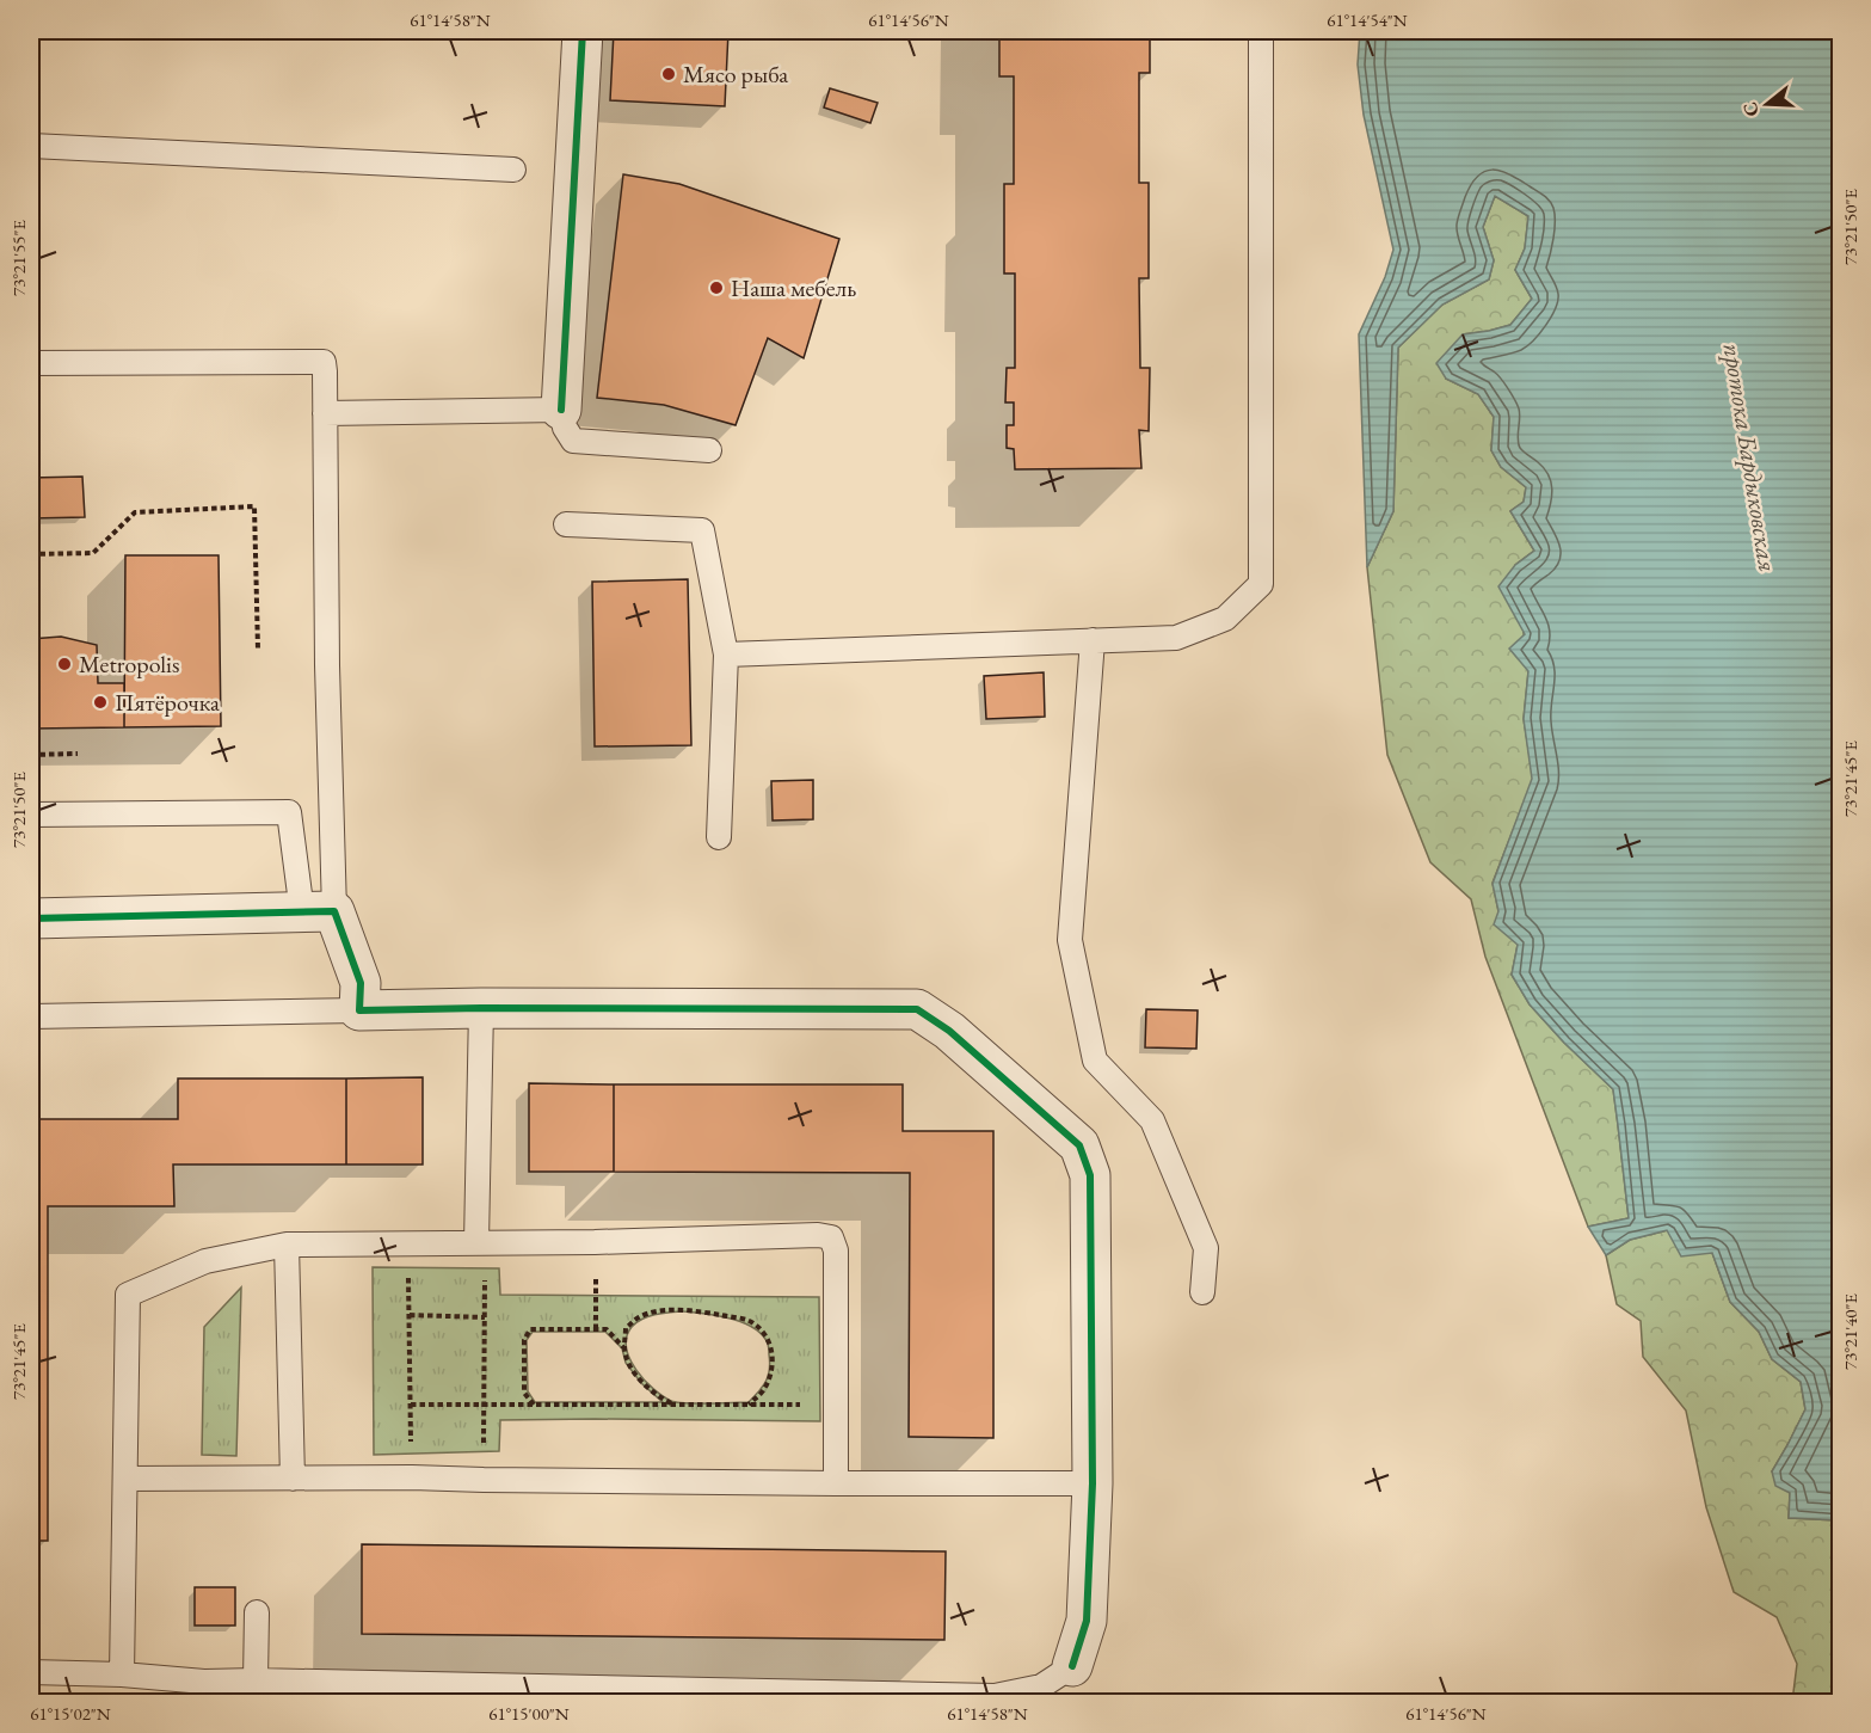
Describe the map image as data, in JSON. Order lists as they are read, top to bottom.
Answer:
{
  "water": ["протока Бардыковская"],
  "places": [
    "Мясо рыба",
    "Наша мебель",
    "Metropolis",
    "Пятёрочка"
  ],
  "north": "left",
  "coordinates": [
    "61°14'58\"N",
    "61°14'56\"N",
    "61°14'54\"N",
    "73°21'50\"E",
    "73°21'55\"E",
    "73°21'45\"E",
    "73°21'40\"E",
    "61°15'02\"N",
    "61°15'00\"N"
  ]
}
